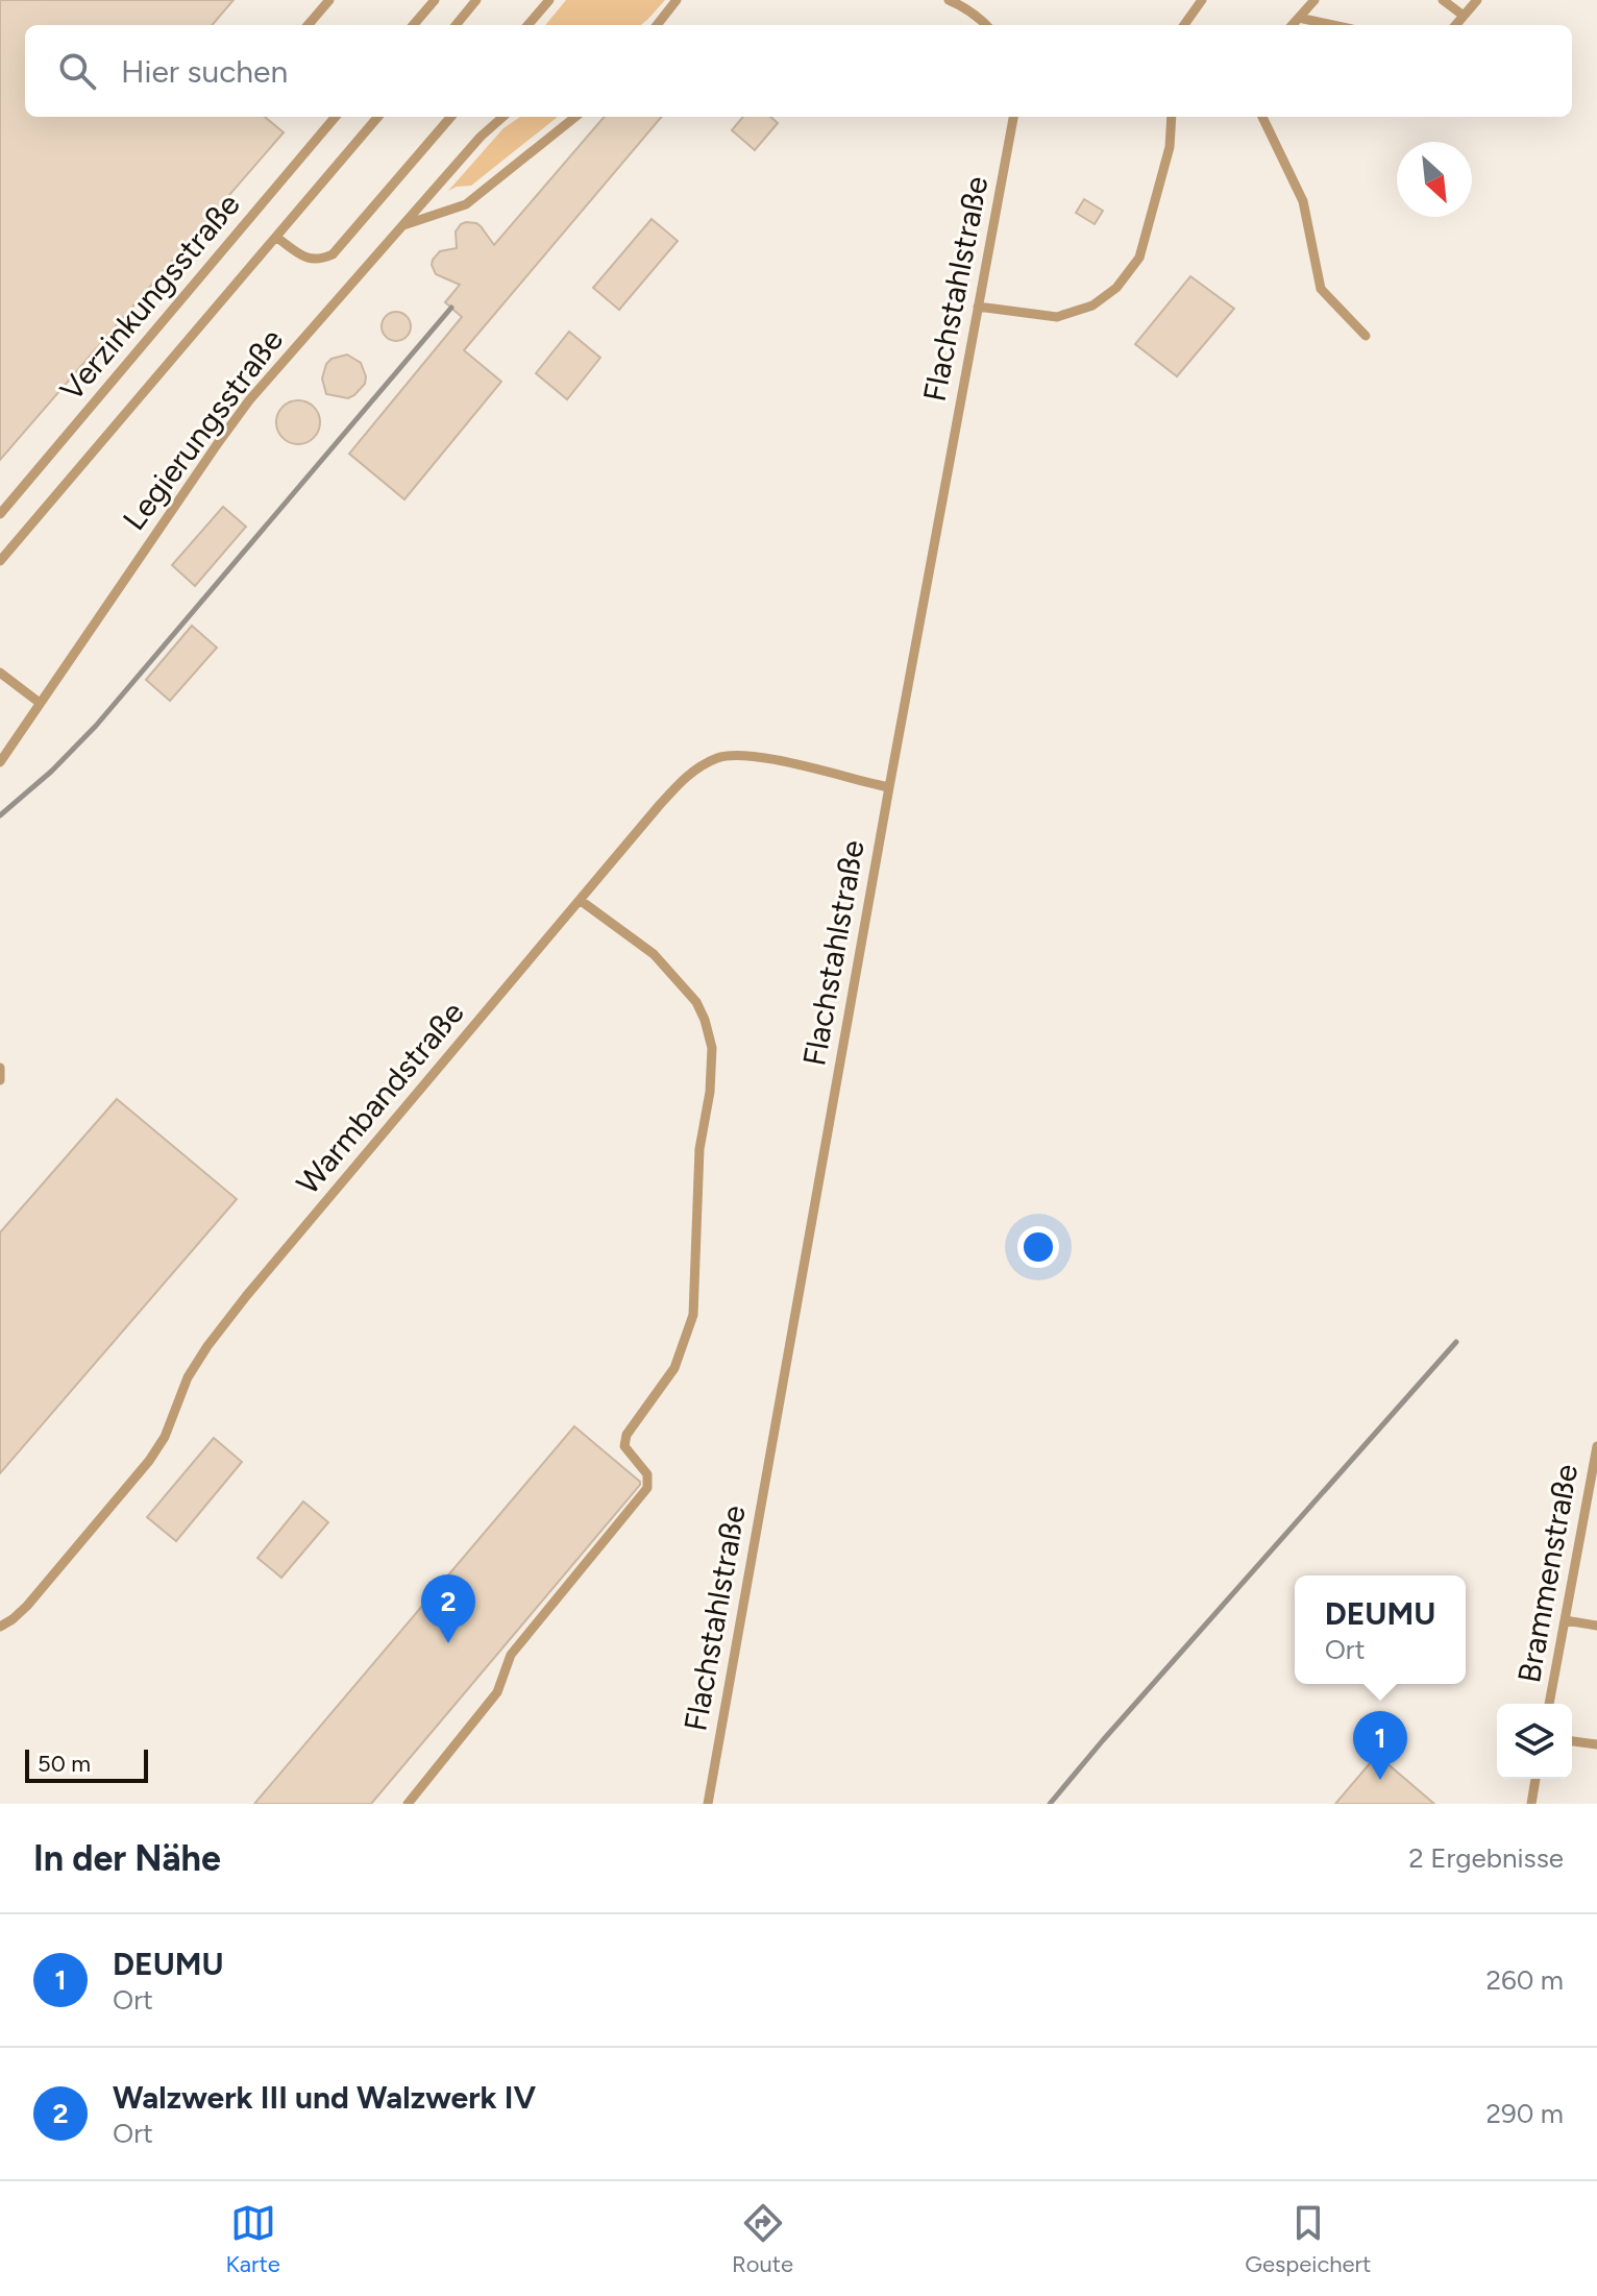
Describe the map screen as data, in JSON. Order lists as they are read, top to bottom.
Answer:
{
  "streets": {
    "lane": [
      "Flachstahlstraße",
      "Verzinkungsstraße",
      "Legierungsstraße",
      "Warmbandstraße",
      "Brammenstraße"
    ]
  },
  "crossings": [
    ["Flachstahlstraße", "Warmbandstraße"]
  ],
  "scale_bar": "50 m",
  "north": "bottom right",
  "page": {
    "search": "Hier suchen",
    "pins": ["2", "1"],
    "popup": ["DEUMU", "Ort"],
    "scale": "50 m",
    "heading": ["In der Nähe", "2 Ergebnisse"],
    "list": [
      {
        "mark": "1",
        "name": "DEUMU",
        "note": "Ort",
        "value": "260 m"
      },
      {
        "mark": "2",
        "name": "Walzwerk III und Walzwerk IV",
        "note": "Ort",
        "value": "290 m"
      }
    ],
    "nav": ["Karte", "Route", "Gespeichert"]
  }
}
